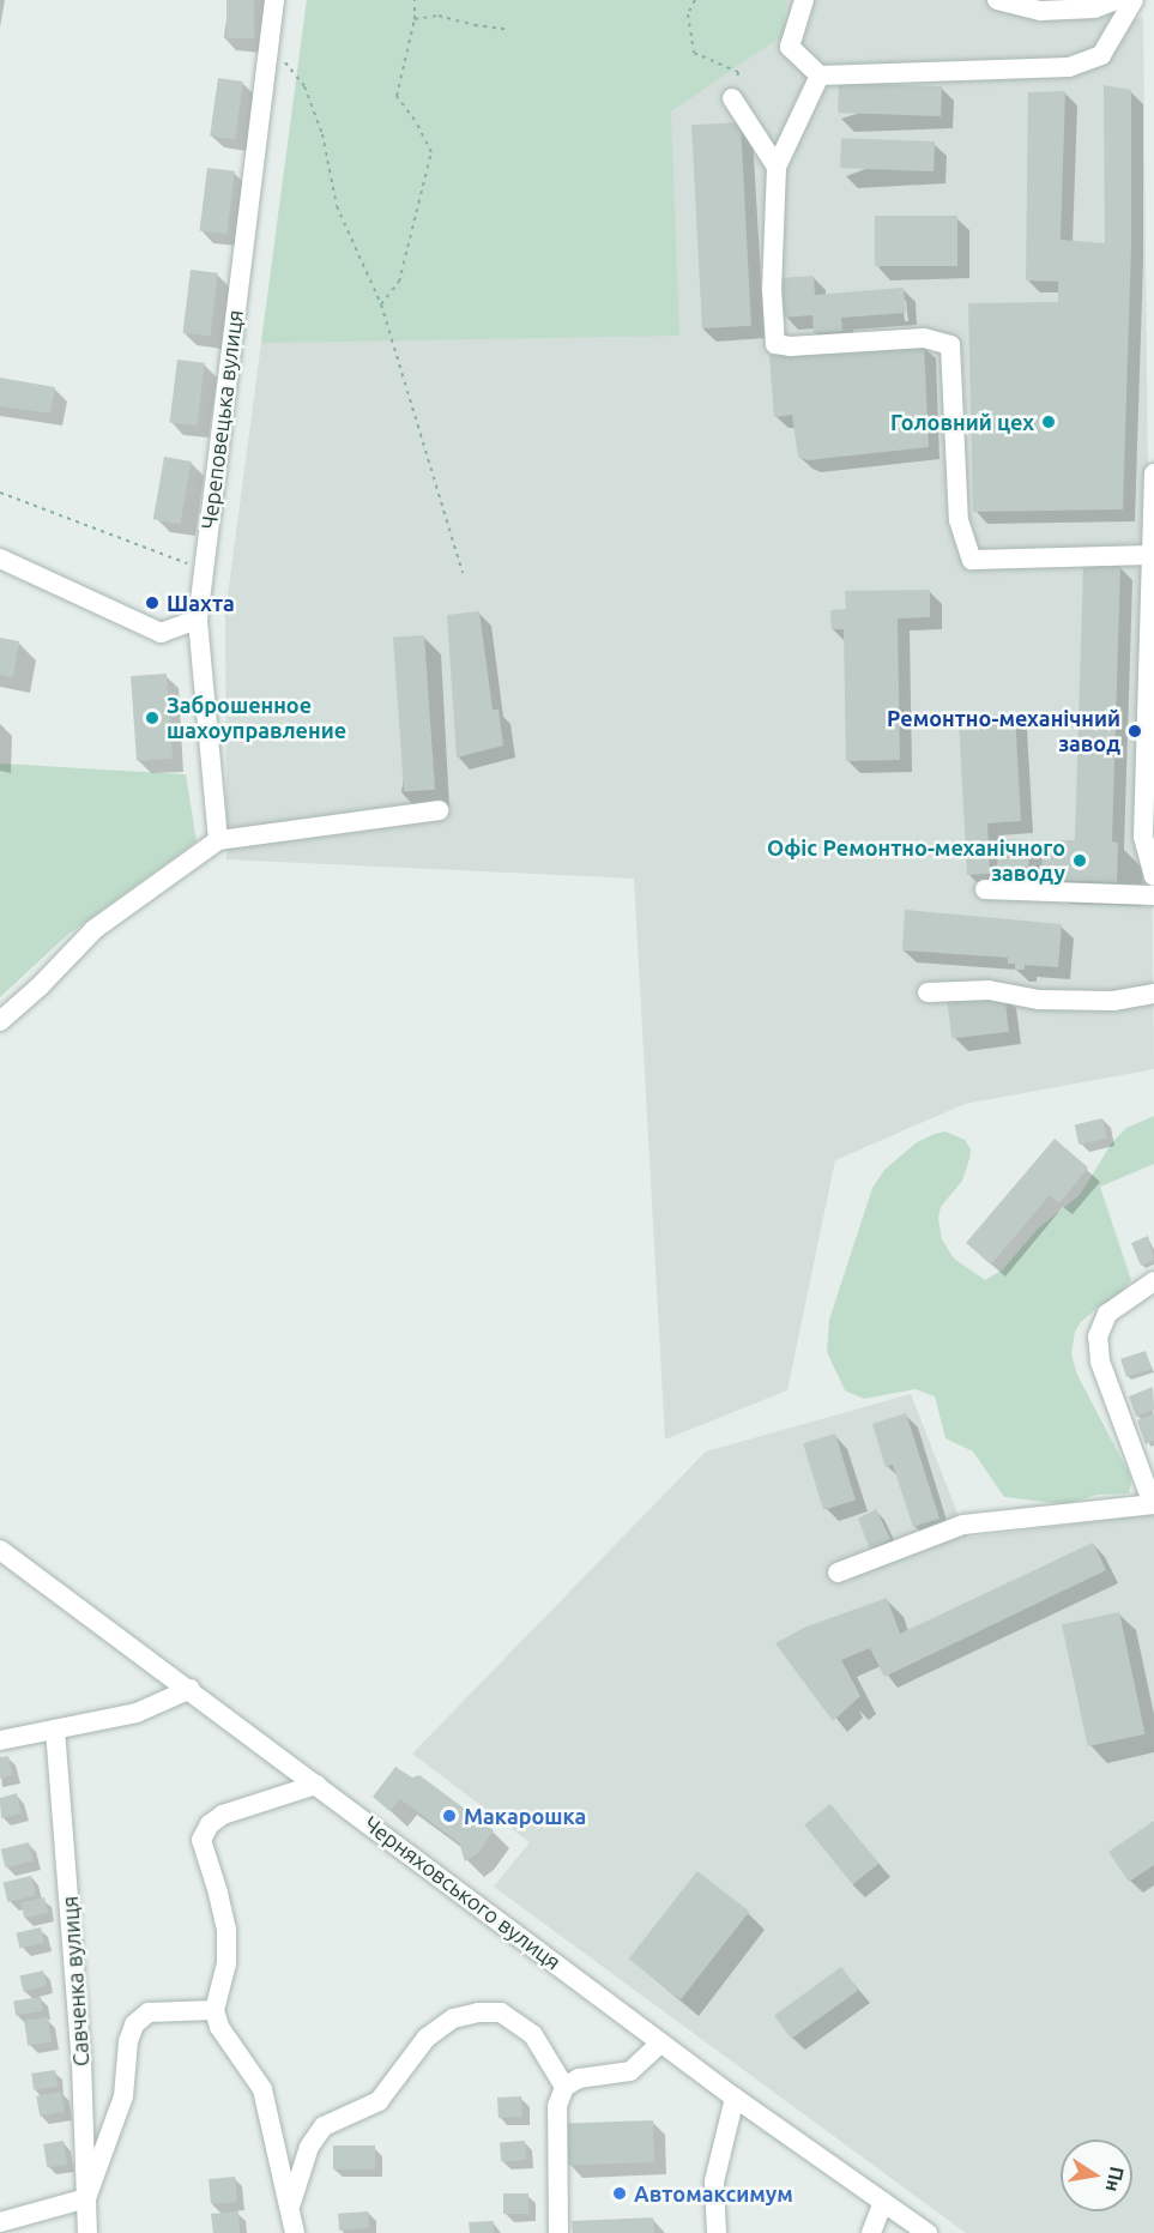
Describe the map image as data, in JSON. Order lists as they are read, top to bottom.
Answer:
{
  "streets": {
    "street": ["Череповецька вулиця", "Черняховського вулиця", "Савченка вулиця"]
  },
  "places": [
    "Головний цех",
    "Шахта",
    "Заброшенное шахоуправление",
    "Ремонтно-механічний завод",
    "Офіс Ремонтно-механічного заводу",
    "Макарошка",
    "Автомаксимум"
  ],
  "north": "right"
}
